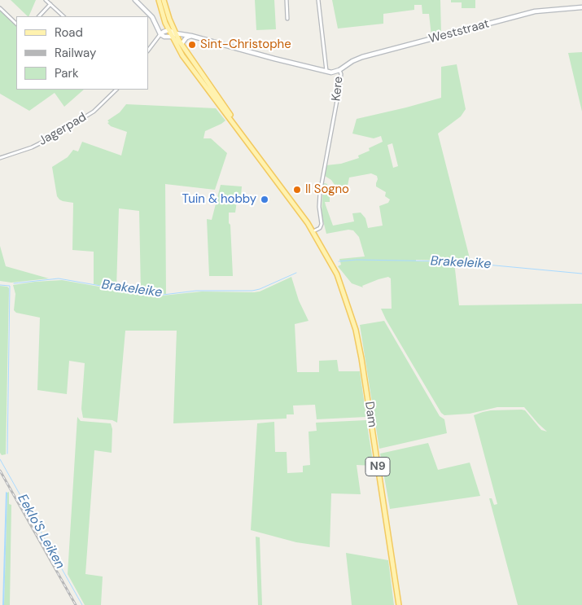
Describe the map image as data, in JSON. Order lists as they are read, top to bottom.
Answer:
{
  "streets": {
    "main road": ["Dam", "N9"],
    "street": ["Weststraat", "Kere", "Jagerpad"]
  },
  "crossings": [
    ["Weststraat", "Kere"],
    ["Kere", "Dam"],
    ["Kere", "N9"],
    ["Dam", "N9"]
  ],
  "water": ["Brakeleike", "Eeklo'S Leiken"],
  "places": ["Sint-Christophe", "Il Sogno", "Tuin & hobby"],
  "legend": ["Road", "Railway", "Park"]
}
